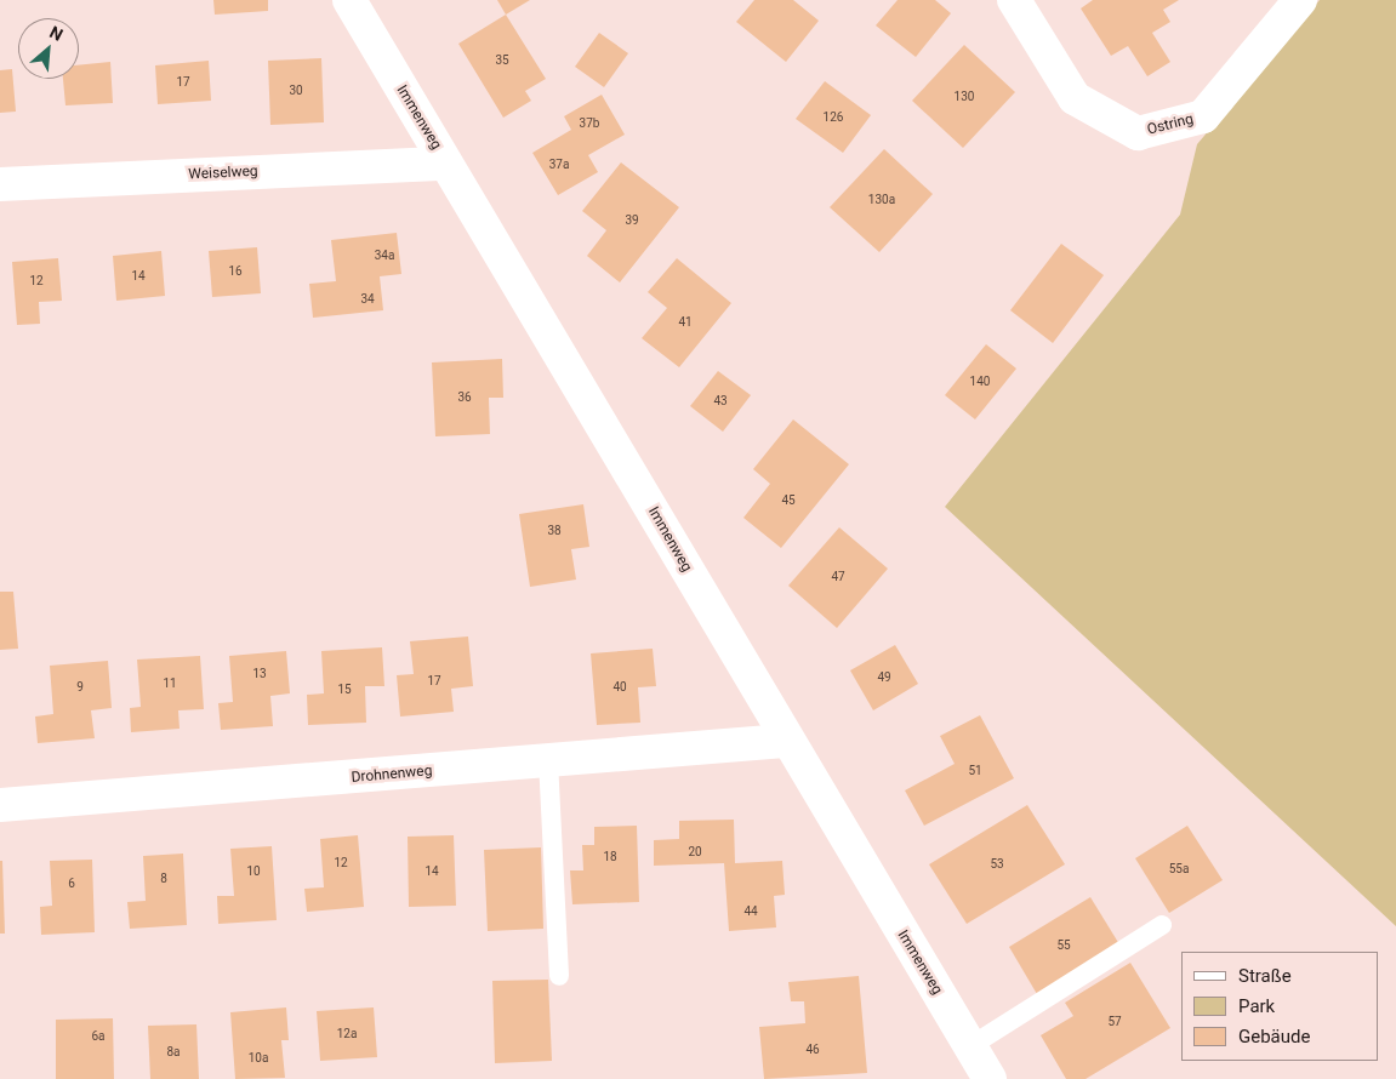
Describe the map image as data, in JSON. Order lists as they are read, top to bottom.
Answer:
{
  "streets": {
    "street": [
      "Immenweg",
      "Ostring",
      "Weiselweg",
      "Drohnenweg"
    ]
  },
  "crossings": [
    ["Immenweg", "Weiselweg"],
    ["Immenweg", "Drohnenweg"]
  ],
  "house_numbers": [
    "35",
    "17",
    "30",
    "130",
    "126",
    "37b",
    "37a",
    "130a",
    "39",
    "34a",
    "16",
    "14",
    "12",
    "34",
    "41",
    "140",
    "36",
    "43",
    "45",
    "38",
    "47",
    "13",
    "49",
    "17",
    "11",
    "9",
    "40",
    "15",
    "51",
    "20",
    "18",
    "12",
    "53",
    "55a",
    "10",
    "14",
    "8",
    "6",
    "44",
    "55",
    "57",
    "12a",
    "6a",
    "46",
    "8a",
    "10a"
  ],
  "legend": ["Straße", "Park", "Gebäude"],
  "north": "top right"
}
